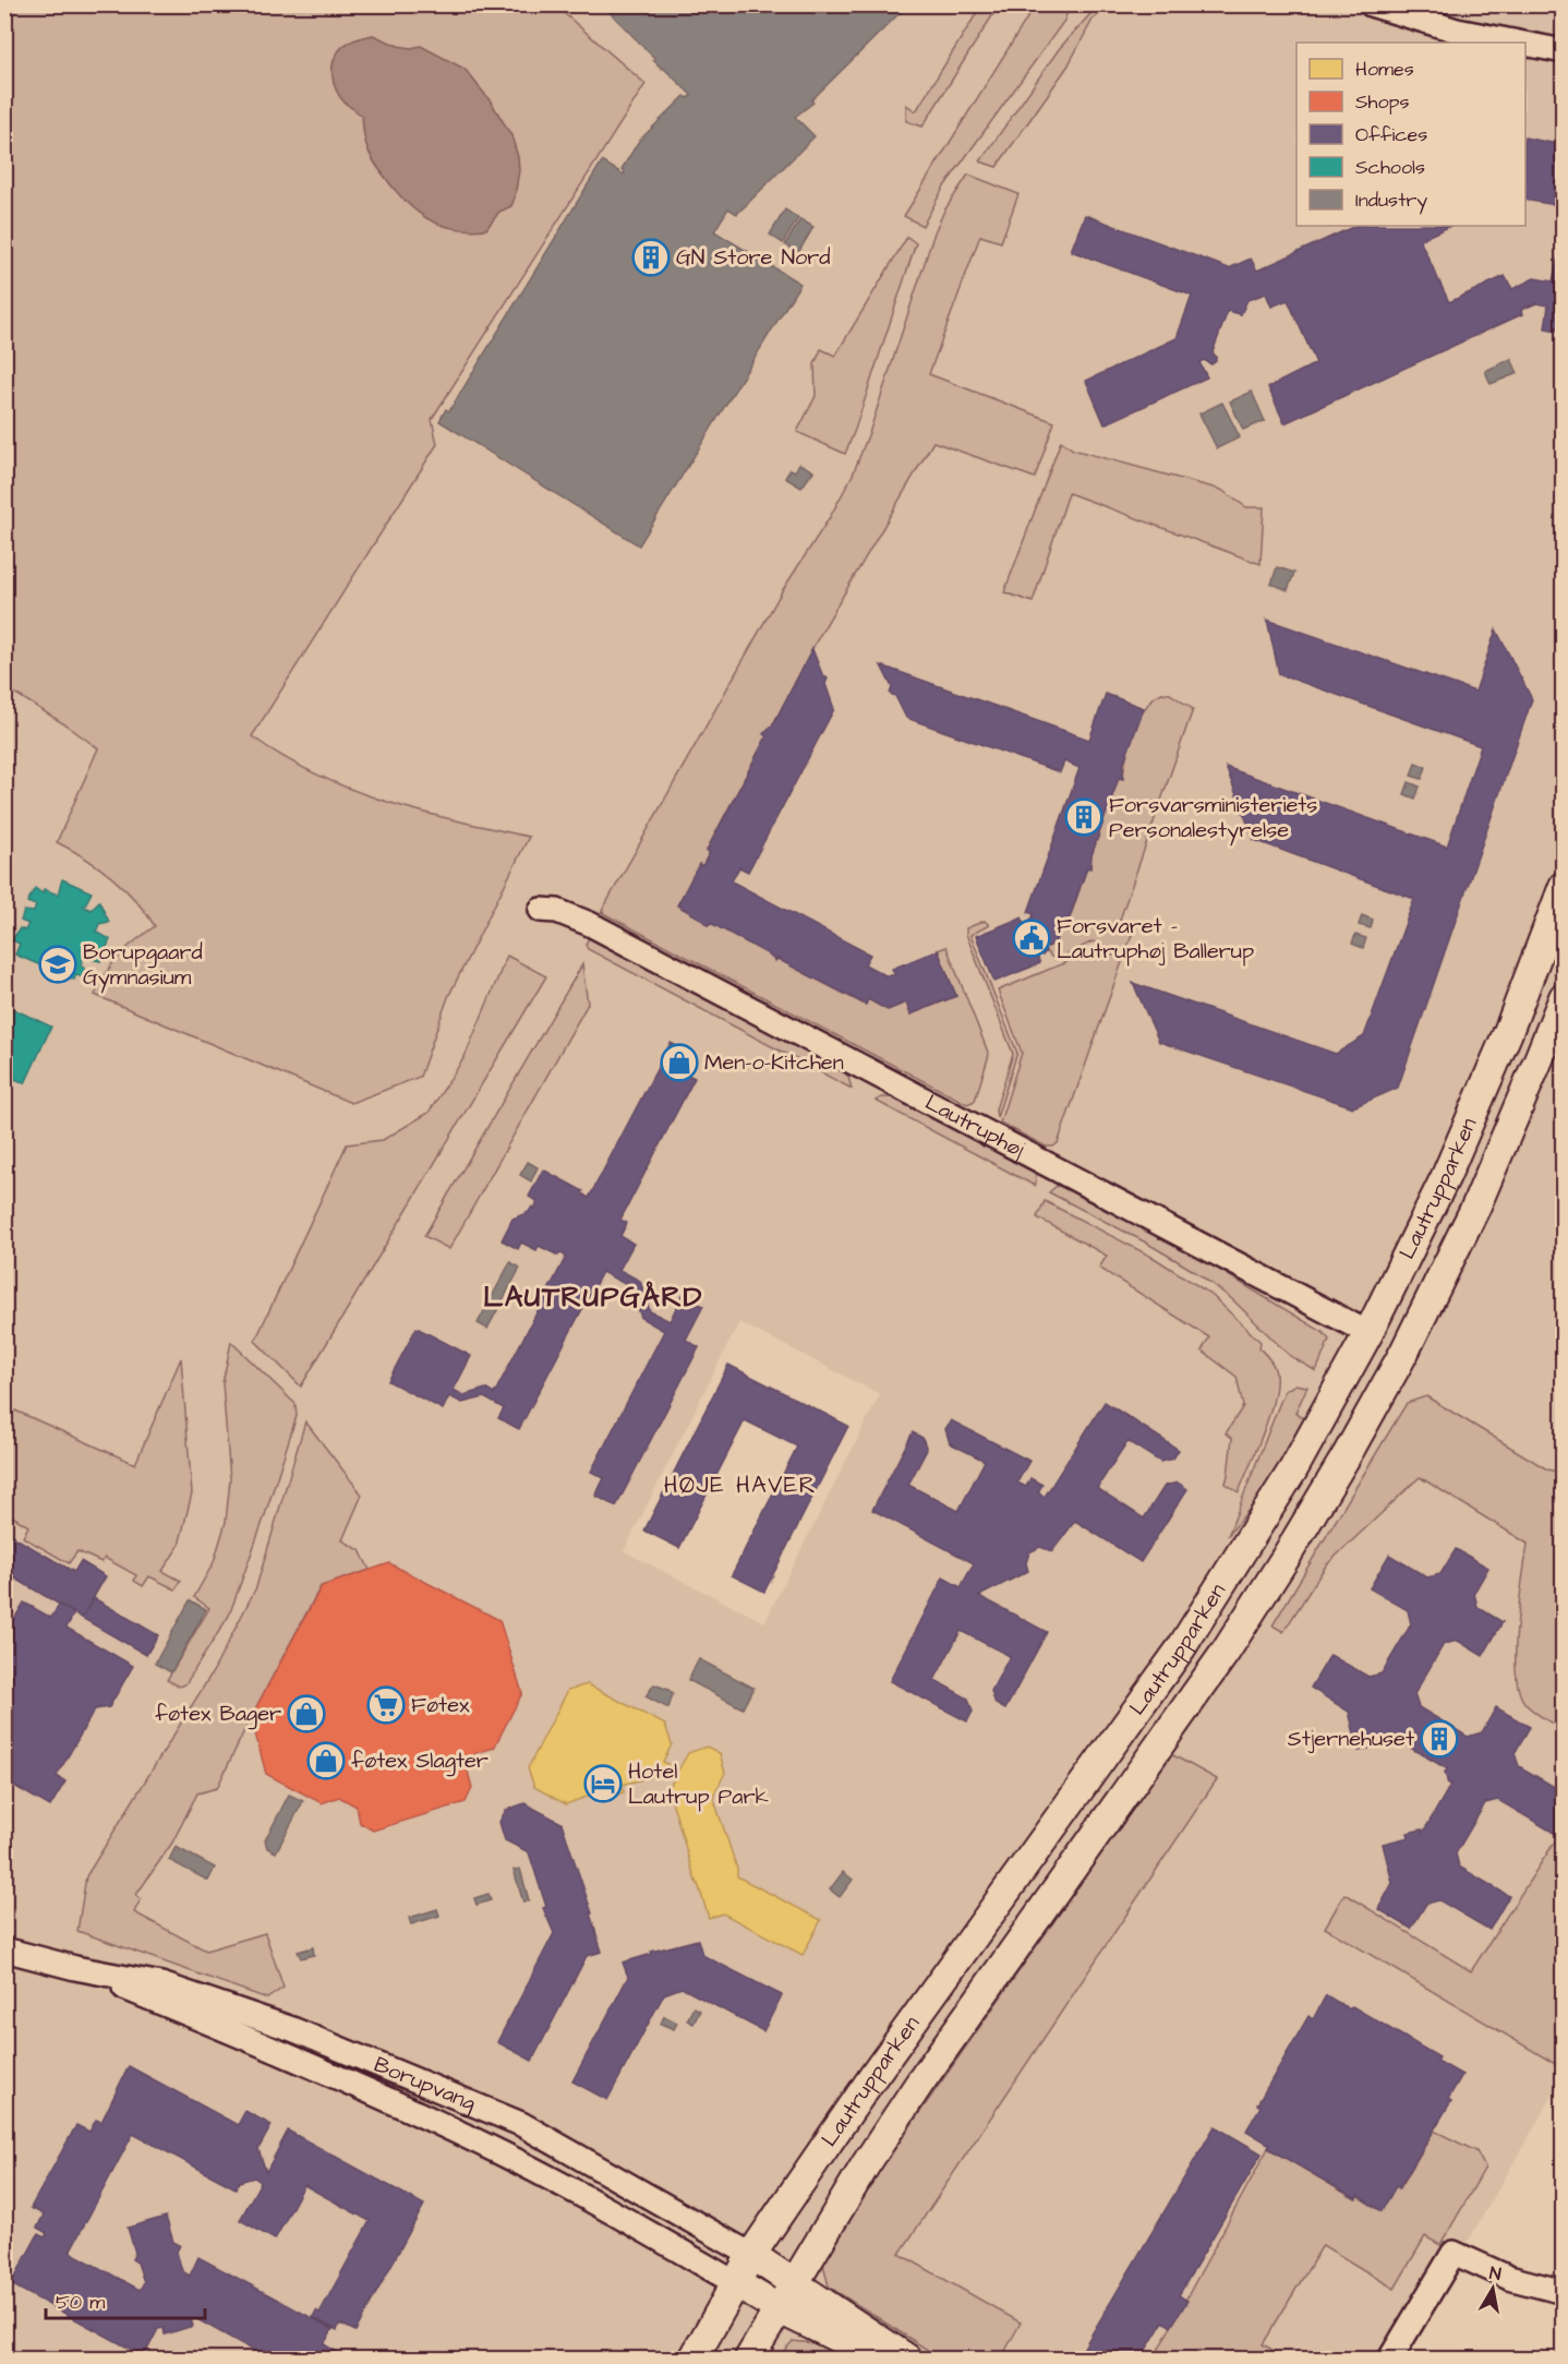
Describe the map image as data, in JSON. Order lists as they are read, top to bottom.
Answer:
{
  "streets": {
    "street": ["Lautruphøj", "Lautrupparken", "Borupvang"]
  },
  "crossings": [
    ["Lautruphøj", "Lautrupparken"],
    ["Lautrupparken", "Borupvang"]
  ],
  "districts": ["LAUTRUPGÅRD", "HØJE HAVER"],
  "places": {
    "building": ["GN Store Nord", "Forsvarsministeriets Personalestyrelse", "Stjernehuset"],
    "public building": ["Forsvaret - Lautruphøj Ballerup"],
    "school or university": ["Borupgaard Gymnasium"],
    "shop": ["Men-o-Kitchen", "føtex Bager", "føtex Slagter"],
    "supermarket": ["Føtex"],
    "hotel": ["Hotel Lautrup Park"]
  },
  "legend": [
    "Homes",
    "Shops",
    "Offices",
    "Schools",
    "Industry"
  ],
  "scale_bar": "50 m",
  "north": "top"
}
